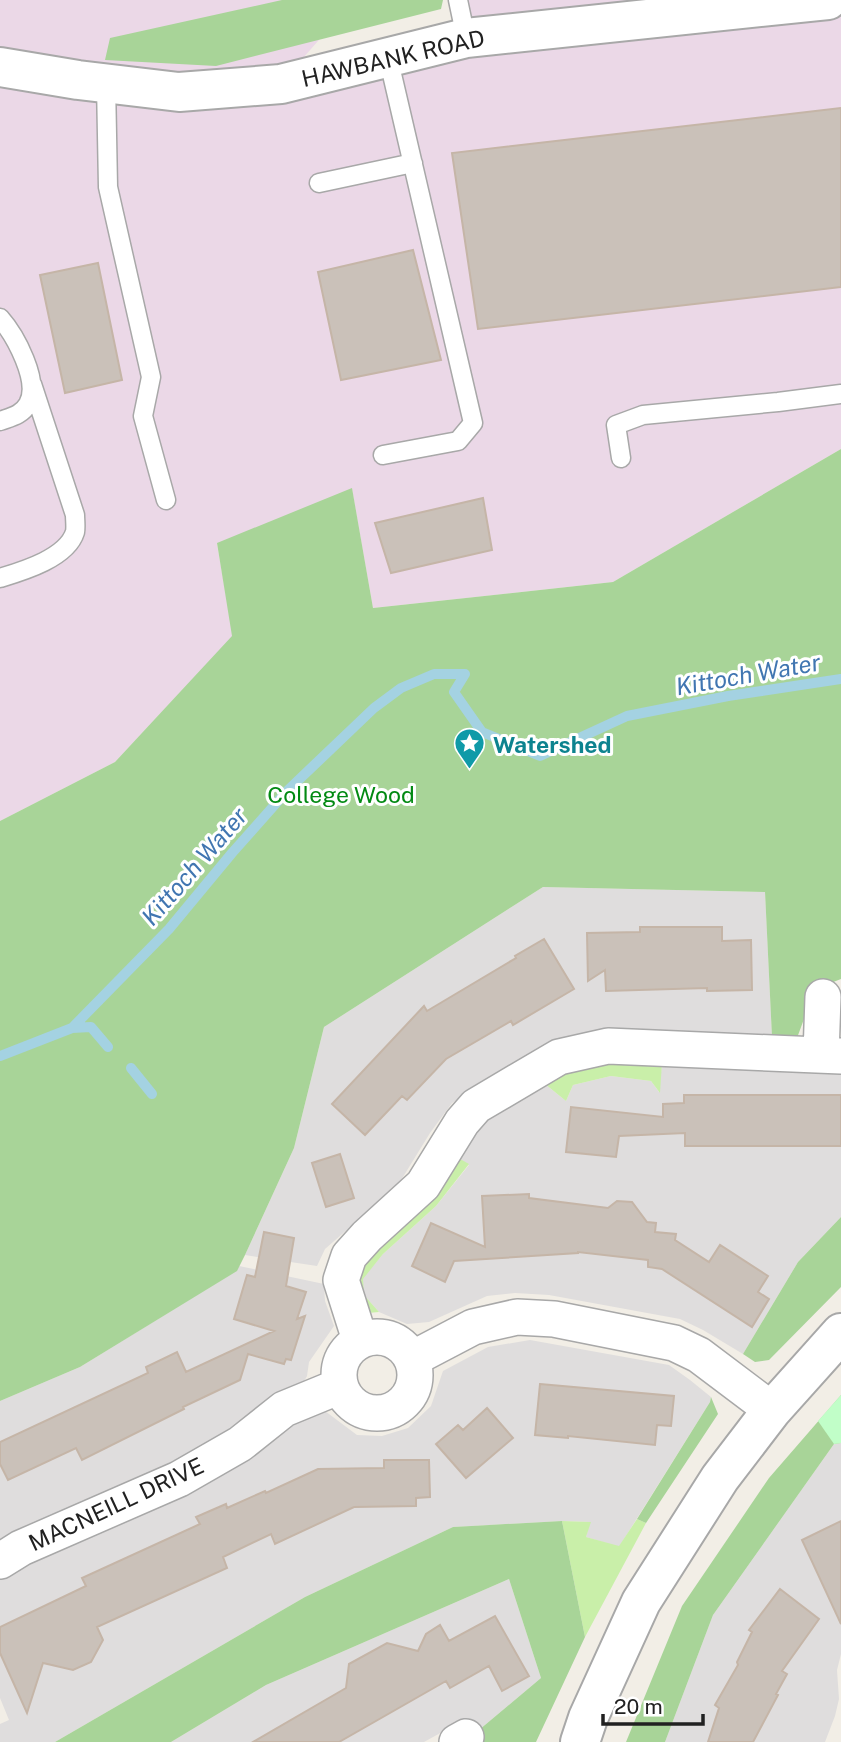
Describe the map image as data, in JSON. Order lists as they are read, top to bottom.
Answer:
{
  "streets": {
    "street": ["HAWBANK ROAD", "MACNEILL DRIVE"]
  },
  "water": ["Kittoch Water"],
  "parks": ["College Wood"],
  "places": {
    "place": ["Watershed"]
  },
  "scale_bar": "20 m"
}
